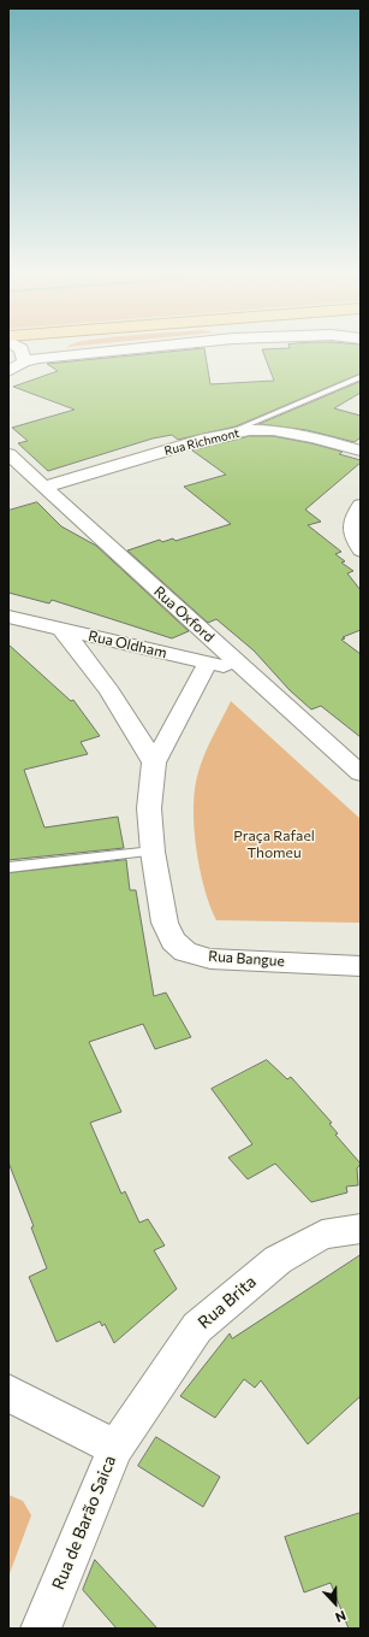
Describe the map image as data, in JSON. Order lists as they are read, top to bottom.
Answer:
{
  "streets": {
    "street": [
      "Rua Richmont",
      "Rua Oxford",
      "Rua Oldham",
      "Rua Bangue",
      "Rua Brita",
      "Rua de Barão Saica"
    ]
  },
  "crossings": [
    ["Rua Richmont", "Rua Oxford"],
    ["Rua Oxford", "Rua Oldham"],
    ["Rua Oldham", "Rua Bangue"],
    ["Rua Brita", "Rua de Barão Saica"]
  ],
  "parks": ["Praça Rafael Thomeu"],
  "north": "bottom"
}
